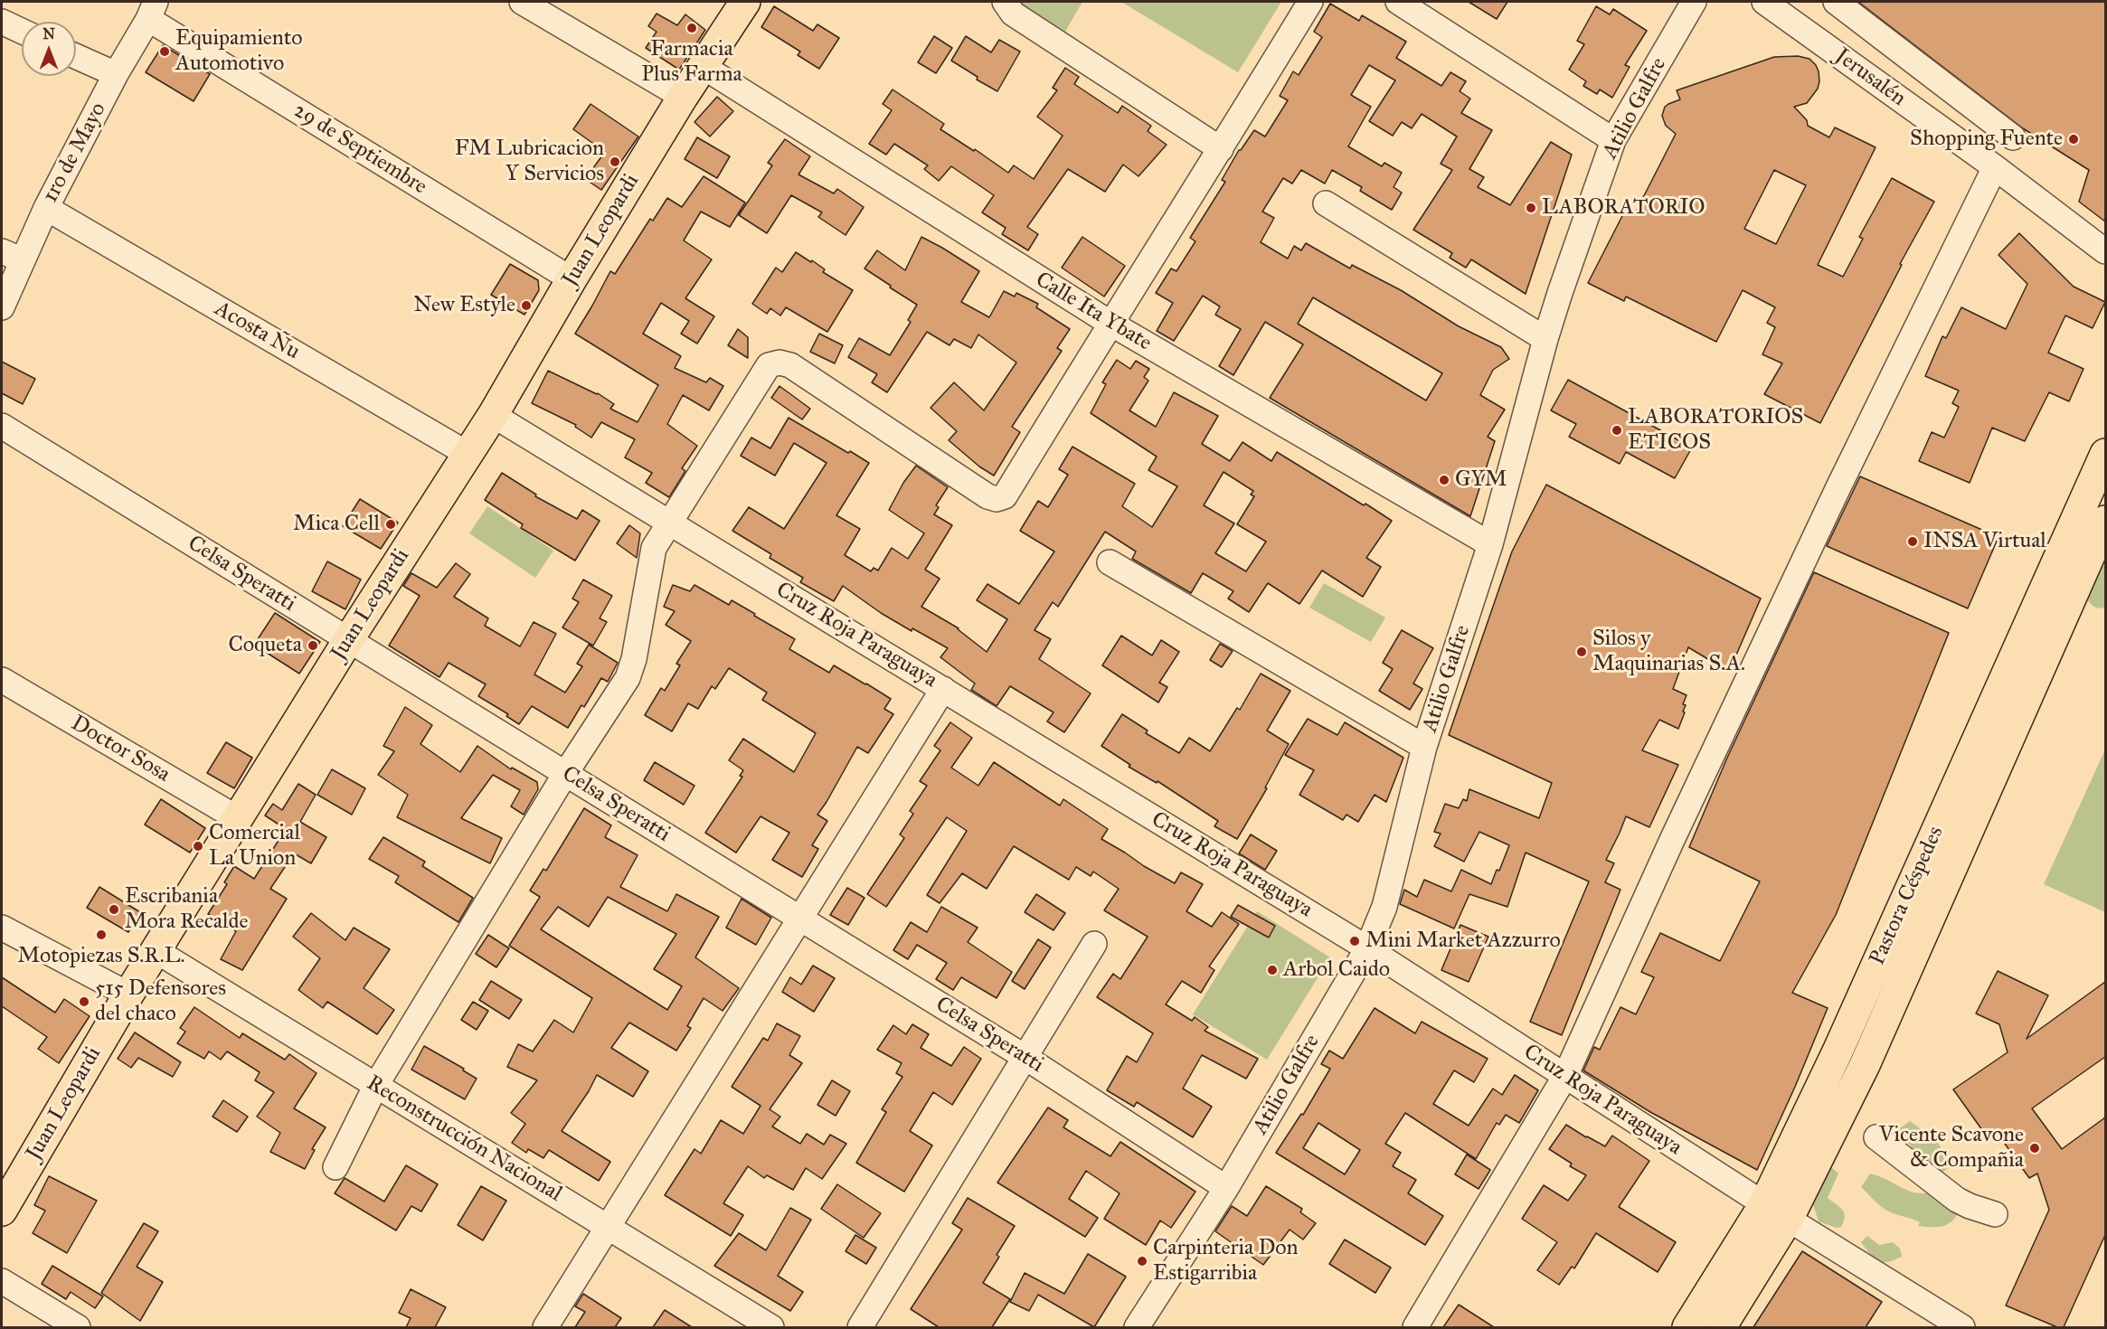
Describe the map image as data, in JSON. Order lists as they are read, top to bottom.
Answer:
{
  "streets": {
    "main road": ["Juan Leopardi", "Pastora Céspedes"],
    "street": [
      "Jerusalén",
      "Atilio Galfre",
      "29 de Septiembre",
      "1ro de Mayo",
      "Calle Ita Ybate",
      "Acosta Ñu",
      "Celsa Speratti",
      "Cruz Roja Paraguaya",
      "Doctor Sosa",
      "Reconstrucción Nacional"
    ]
  },
  "crossings": [
    ["Atilio Galfre", "Calle Ita Ybate"],
    ["Atilio Galfre", "Celsa Speratti"],
    ["Atilio Galfre", "Cruz Roja Paraguaya"],
    ["29 de Septiembre", "1ro de Mayo"],
    ["29 de Septiembre", "Juan Leopardi"],
    ["1ro de Mayo", "Acosta Ñu"],
    ["Juan Leopardi", "Calle Ita Ybate"],
    ["Juan Leopardi", "Acosta Ñu"],
    ["Juan Leopardi", "Celsa Speratti"],
    ["Juan Leopardi", "Cruz Roja Paraguaya"],
    ["Juan Leopardi", "Doctor Sosa"],
    ["Juan Leopardi", "Reconstrucción Nacional"],
    ["Cruz Roja Paraguaya", "Pastora Céspedes"]
  ],
  "places": [
    "Farmacia Plus Farma",
    "Equipamiento Automotivo",
    "Shopping Fuente",
    "FM Lubricacion Y Servicios",
    "LABORATORIO",
    "New Estyle",
    "LABORATORIOS ETICOS",
    "GYM",
    "Mica Cell",
    "INSA Virtual",
    "Coqueta",
    "Silos y Maquinarias S.A.",
    "Comercial La Union",
    "Escribania Mora Recalde",
    "Motopiezas S.R.L.",
    "Mini Market Azzurro",
    "Arbol Caido",
    "515 Defensores del chaco",
    "Vicente Scavone & Compañia",
    "Carpinteria Don Estigarribia"
  ],
  "north": "top"
}
